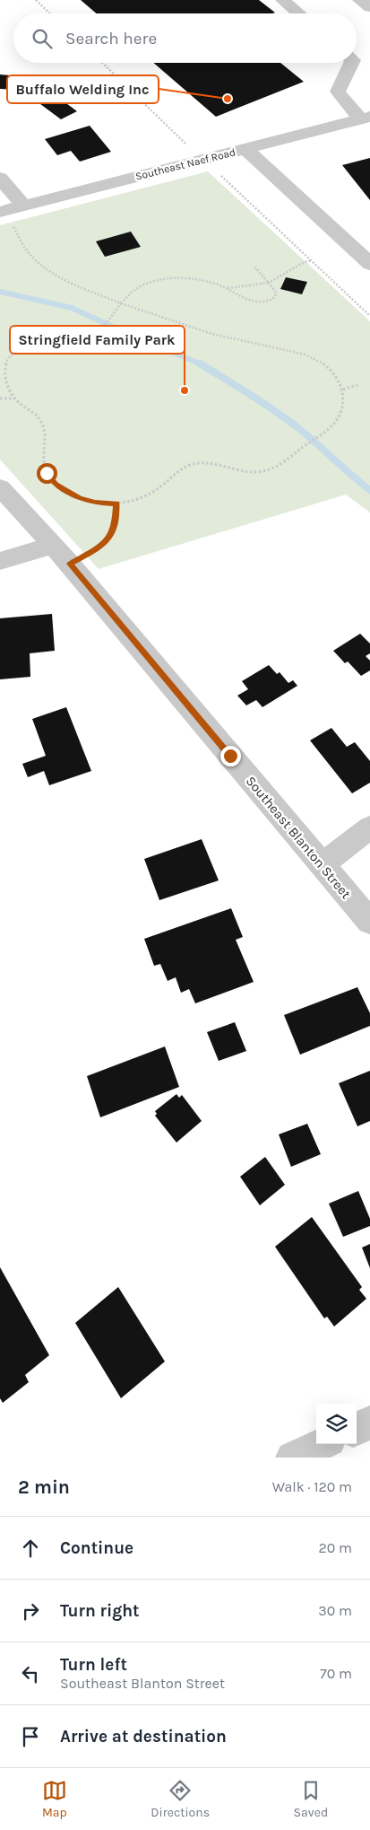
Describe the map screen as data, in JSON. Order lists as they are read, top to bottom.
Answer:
{
  "streets": {
    "street": ["Southeast Naef Road", "Southeast Blanton Street"]
  },
  "places": ["Buffalo Welding Inc", "Stringfield Family Park"],
  "page": {
    "search": "Search here",
    "heading": ["2 min", "Walk · 120 m"],
    "list": [
      ["Continue", "20 m"],
      ["Turn right", "30 m"],
      ["Turn left", "Southeast Blanton Street", "70 m"],
      "Arrive at destination"
    ],
    "nav": ["Map", "Directions", "Saved"]
  }
}
